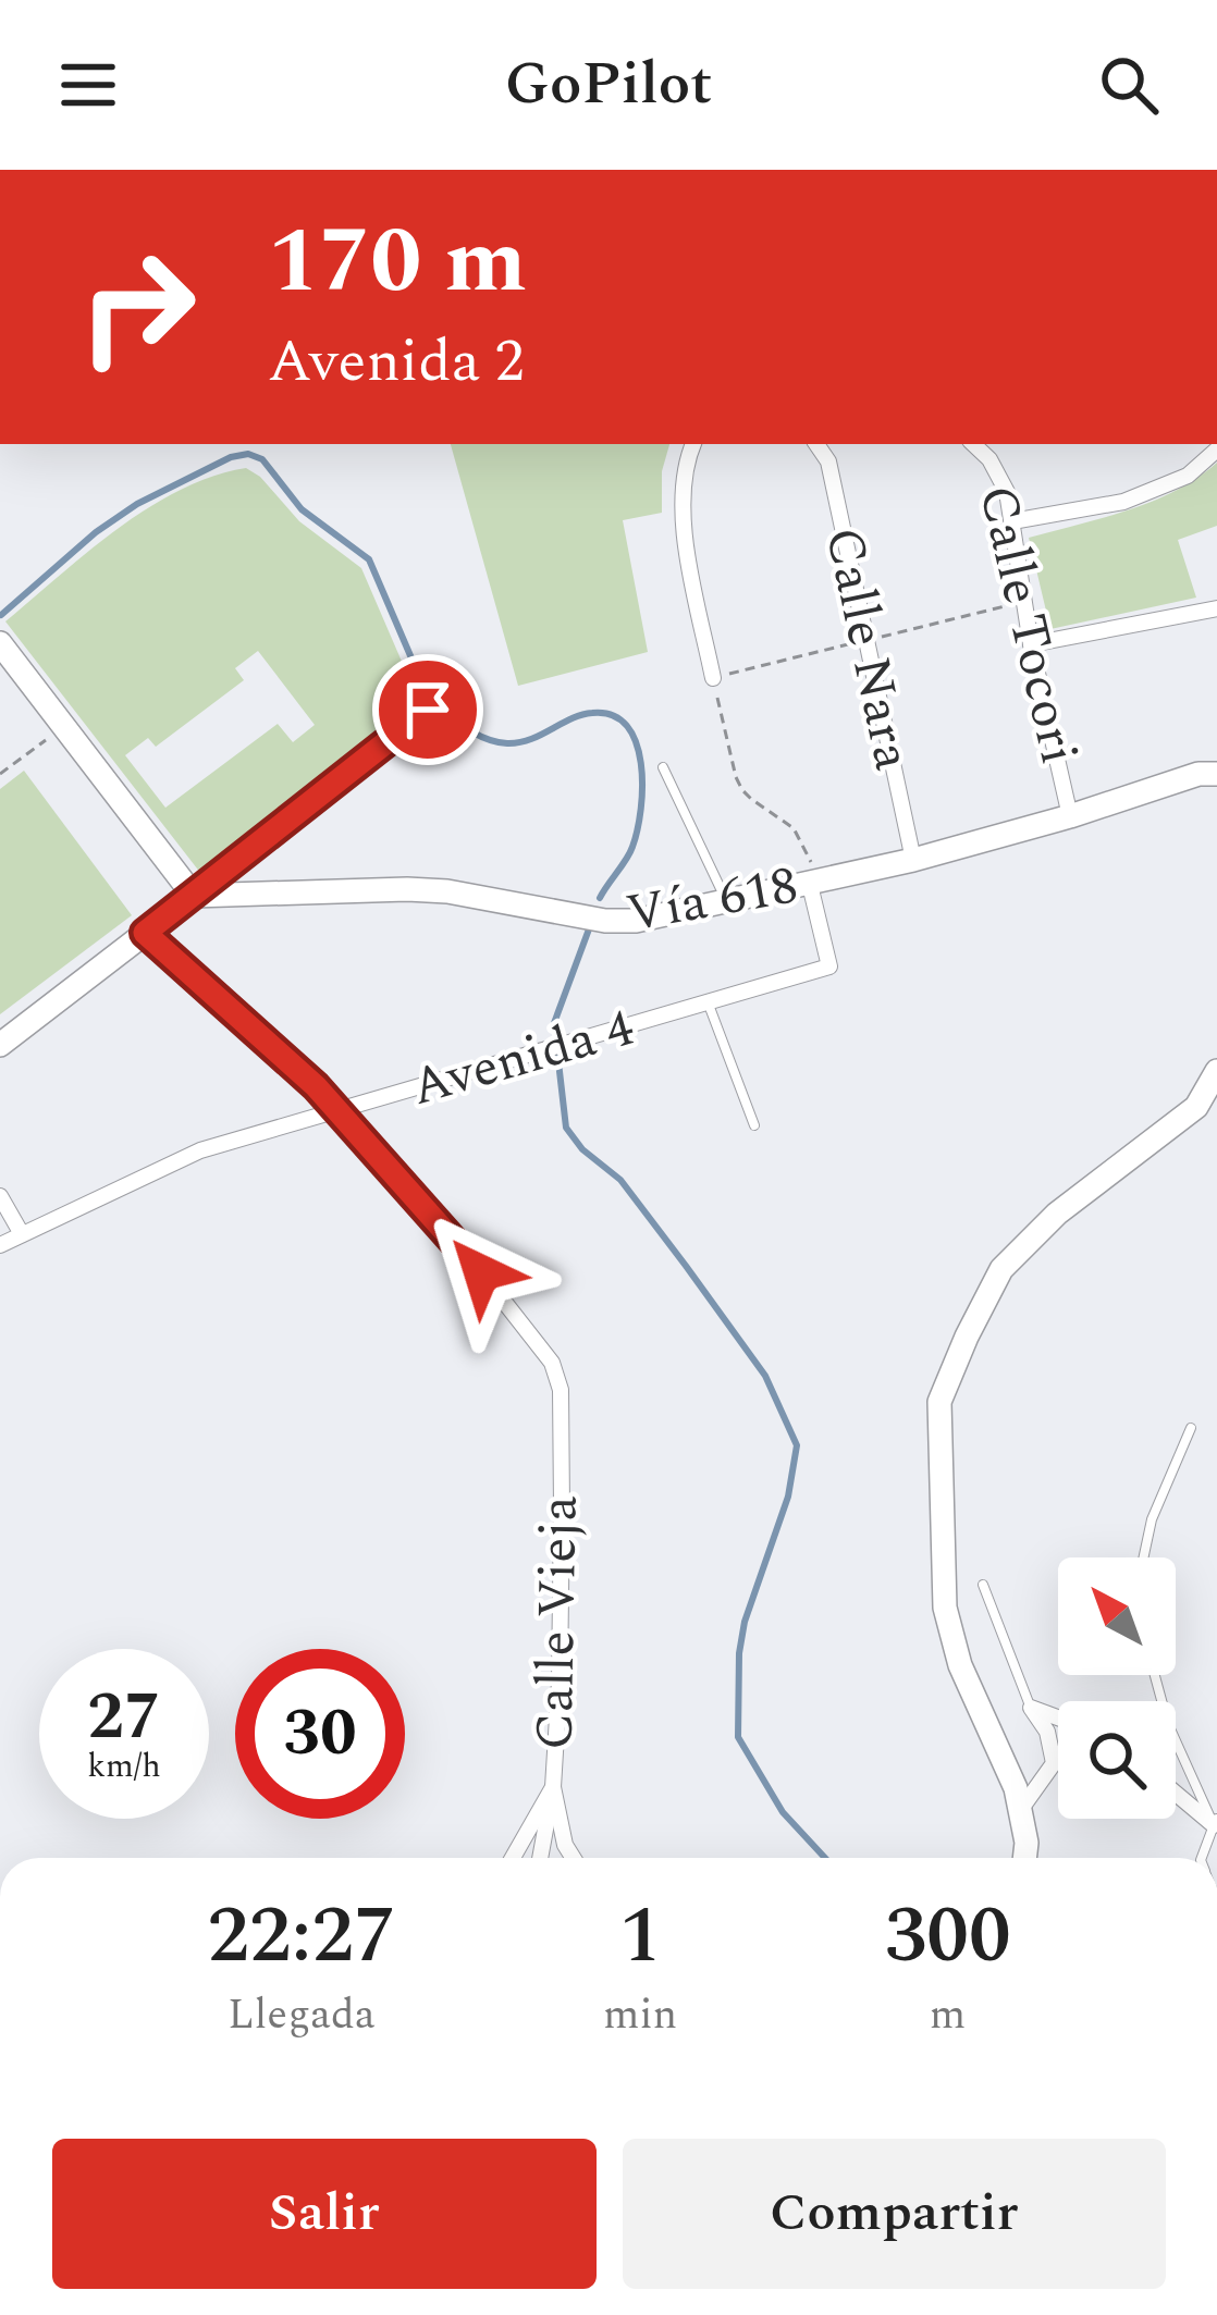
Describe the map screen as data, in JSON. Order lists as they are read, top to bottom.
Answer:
{
  "streets": {
    "street": [
      "Calle Tocori",
      "Calle Nara",
      "Vía 618",
      "Avenida 4",
      "Calle Vieja"
    ]
  },
  "crossings": [
    ["Calle Tocori", "Vía 618"],
    ["Calle Nara", "Vía 618"],
    ["Vía 618", "Avenida 4"],
    ["Avenida 4", "Calle Vieja"]
  ],
  "north": "top left",
  "page": {
    "header": "GoPilot",
    "turn": ["170 m", "Avenida 2"],
    "speed": "27 km/h",
    "limit": "30",
    "eta": [
      "22:27",
      "Llegada",
      "1",
      "min",
      "300",
      "m"
    ],
    "buttons": ["Salir", "Compartir"]
  }
}
